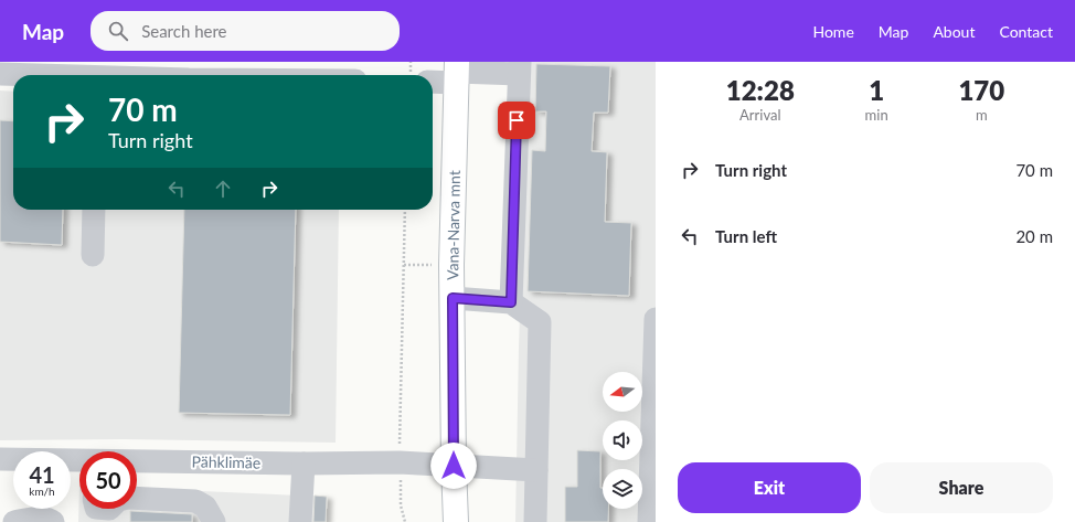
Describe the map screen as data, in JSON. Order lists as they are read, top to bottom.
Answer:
{
  "streets": {
    "main road": ["Vana-Narva mnt"],
    "street": ["Pähklimäe"]
  },
  "crossings": [
    ["Vana-Narva mnt", "Pähklimäe"]
  ],
  "north": "left",
  "page": {
    "header": "Map",
    "search": "Search here",
    "nav": [
      "Home",
      "Map",
      "About",
      "Contact"
    ],
    "eta": [
      "12:28",
      "Arrival",
      "1",
      "min",
      "170",
      "m"
    ],
    "turn": ["70 m", "Turn right"],
    "list": [
      {
        "name": "Turn right",
        "value": "70 m"
      },
      {
        "name": "Turn left",
        "value": "20 m"
      }
    ],
    "speed": "41 km/h",
    "limit": "50",
    "buttons": ["Exit", "Share"]
  }
}
